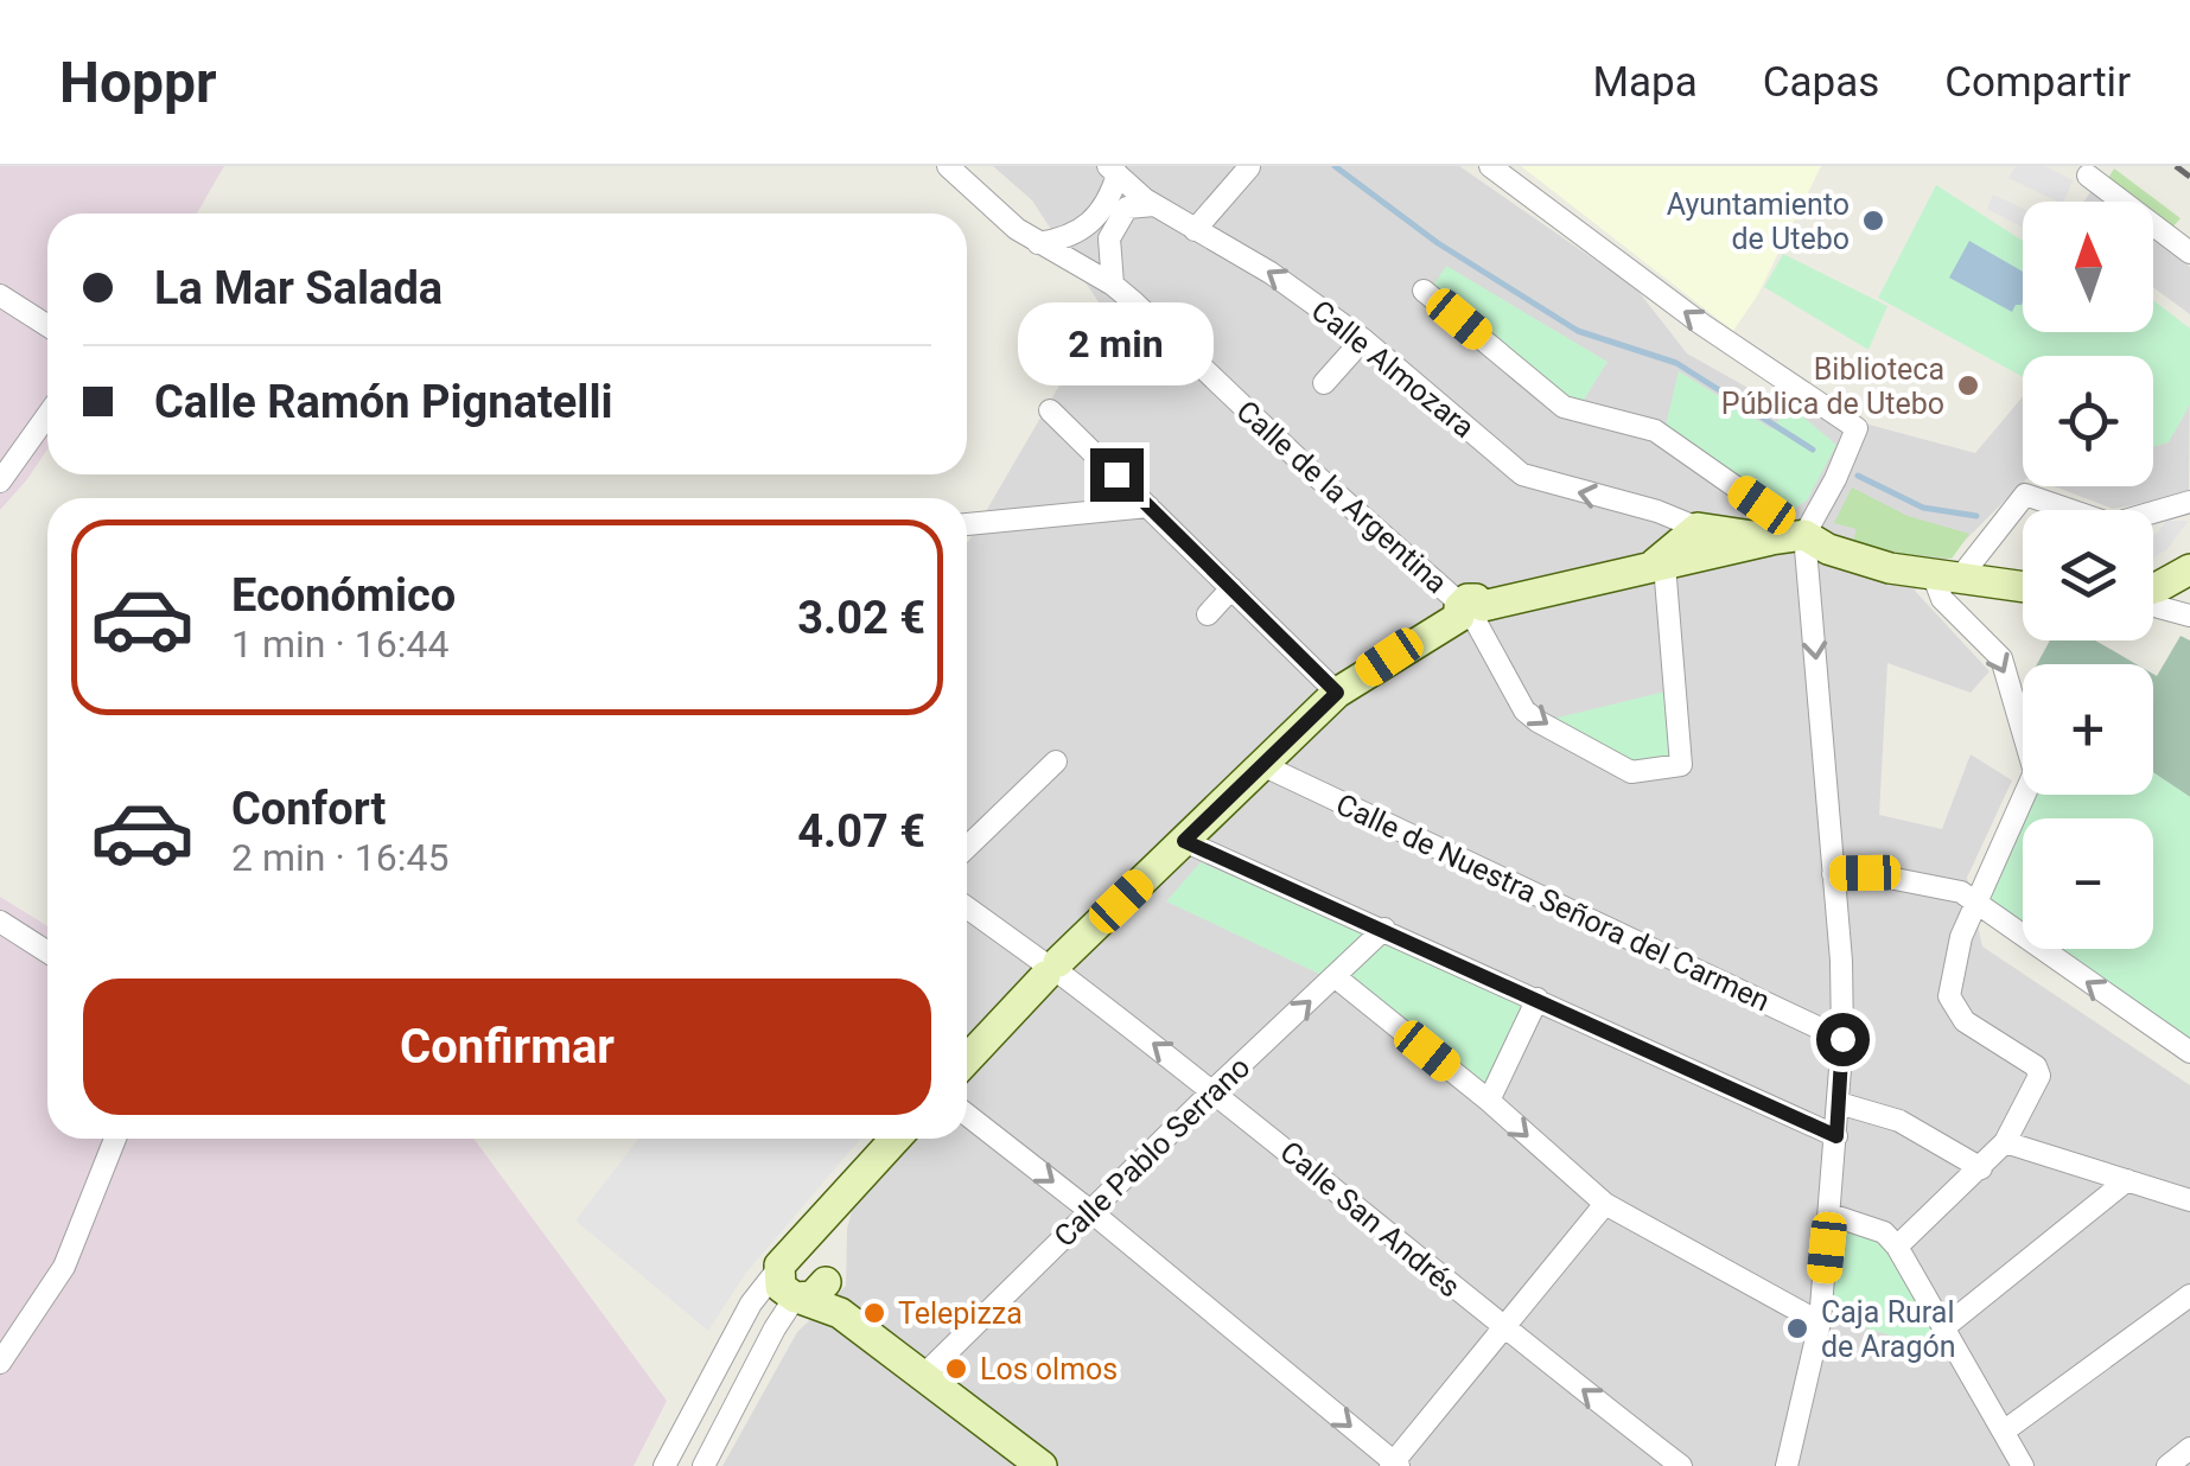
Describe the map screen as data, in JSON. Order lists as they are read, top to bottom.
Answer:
{
  "streets": {
    "street": [
      "Calle Almozara",
      "Calle de la Argentina",
      "Calle de Nuestra Señora del Carmen",
      "Calle Pablo Serrano",
      "Calle San Andrés"
    ]
  },
  "crossings": [
    ["Calle Pablo Serrano", "Calle San Andrés"]
  ],
  "places": [
    "Ayuntamiento de Utebo",
    "Biblioteca Pública de Utebo",
    "Telepizza",
    "Caja Rural de Aragón",
    "Los olmos"
  ],
  "north": "top",
  "page": {
    "header": "Hoppr",
    "nav": ["Mapa", "Capas", "Compartir"],
    "map_buttons": ["+", "−"],
    "banner": ["La Mar Salada", "Calle Ramón Pignatelli"],
    "bubble": "2 min",
    "list": [
      {
        "name": "Económico",
        "note": "1 min · 16:44",
        "value": "3.02 €"
      },
      {
        "name": "Confort",
        "note": "2 min · 16:45",
        "value": "4.07 €"
      }
    ],
    "buttons": "Confirmar"
  }
}
